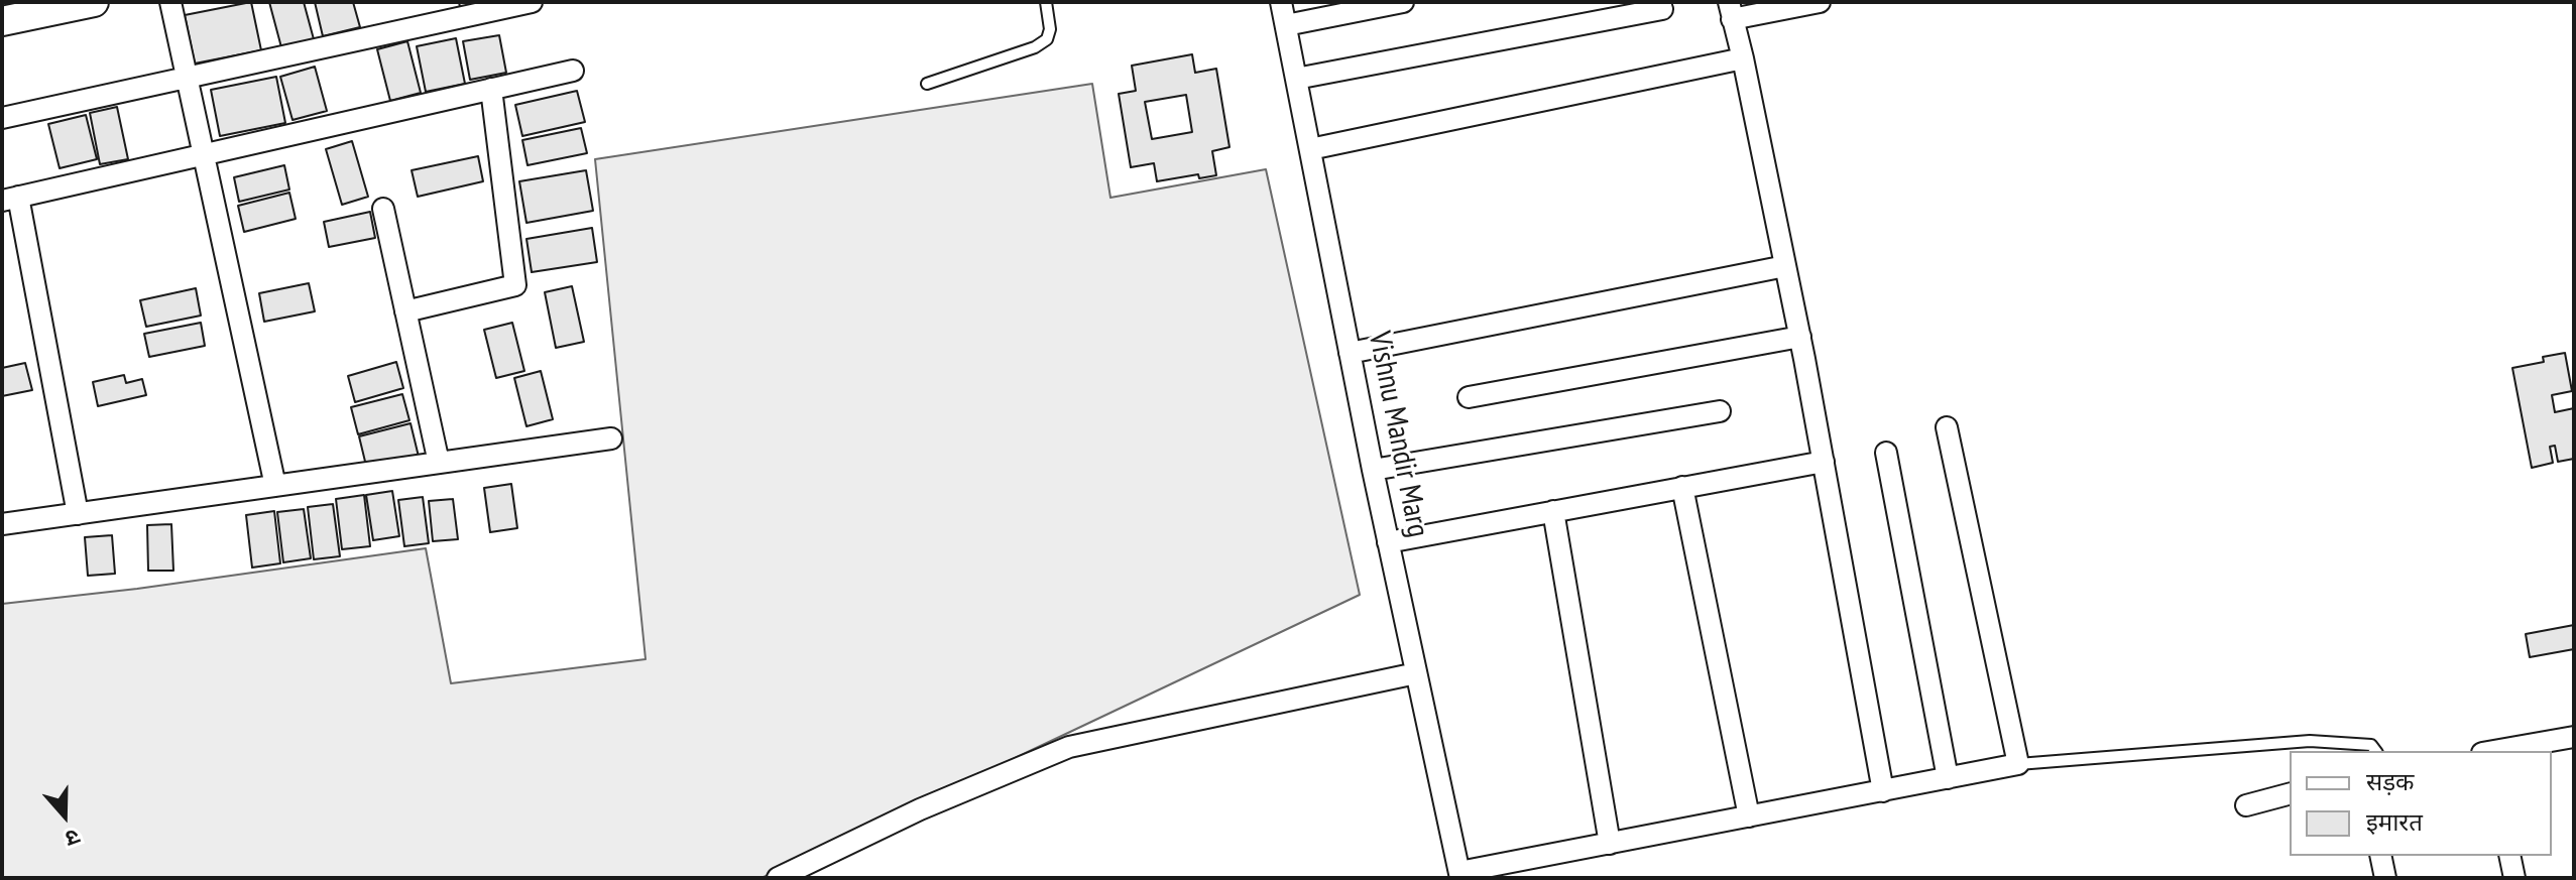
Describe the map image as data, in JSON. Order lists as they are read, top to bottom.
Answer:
{
  "streets": {
    "street": ["Vishnu Mandir Marg"]
  },
  "legend": ["सड़क", "इमारत"],
  "north": "bottom"
}
